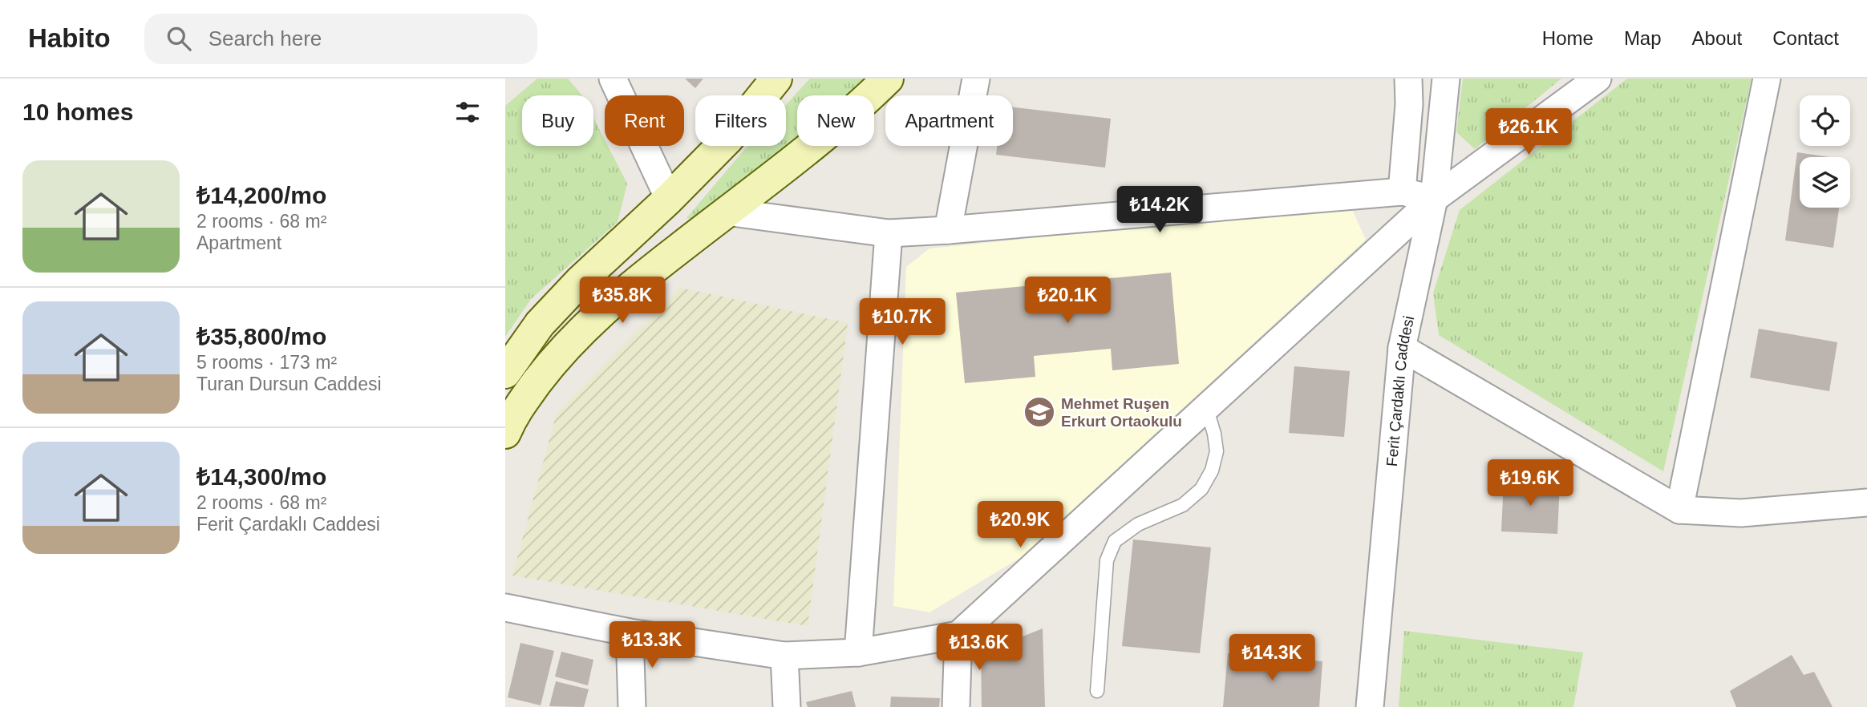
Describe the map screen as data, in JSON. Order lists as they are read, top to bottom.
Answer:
{
  "streets": {
    "street": ["Ferit Çardaklı Caddesi"]
  },
  "places": {
    "school or university": ["Mehmet Ruşen Erkurt Ortaokulu"]
  },
  "page": {
    "header": "Habito",
    "search": "Search here",
    "nav": [
      "Home",
      "Map",
      "About",
      "Contact"
    ],
    "heading": "10 homes",
    "chip": [
      "Buy",
      "Rent",
      "Filters",
      "New",
      "Apartment"
    ],
    "price": [
      "₺26.1K",
      "₺14.2K",
      "₺35.8K",
      "₺20.1K",
      "₺10.7K",
      "₺19.6K",
      "₺20.9K",
      "₺13.3K",
      "₺13.6K",
      "₺14.3K"
    ],
    "list": [
      {
        "name": "₺14,200/mo",
        "note": "2 rooms · 68 m² · Apartment"
      },
      {
        "name": "₺35,800/mo",
        "note": "5 rooms · 173 m² · Turan Dursun Caddesi"
      },
      {
        "name": "₺14,300/mo",
        "note": "2 rooms · 68 m² · Ferit Çardaklı Caddesi"
      }
    ]
  }
}
